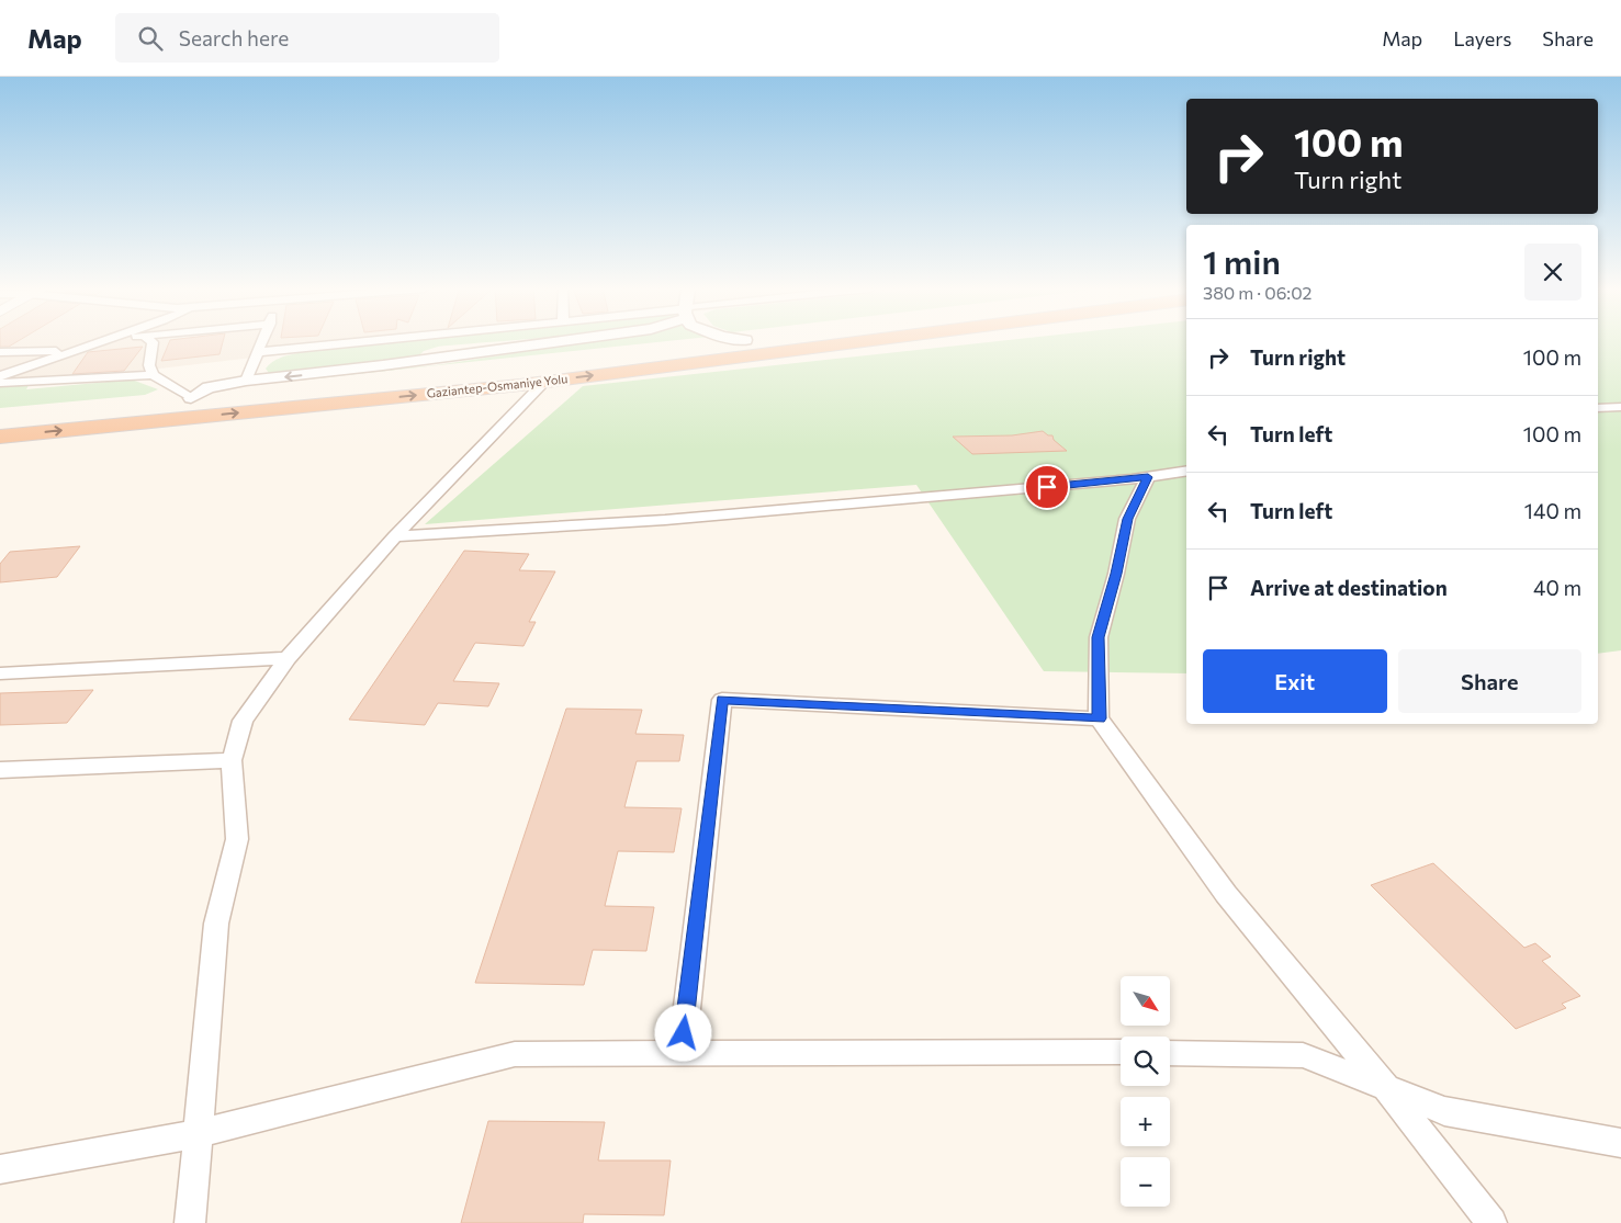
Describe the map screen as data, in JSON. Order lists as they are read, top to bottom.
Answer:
{
  "streets": {
    "highway": ["Gaziantep-Osmaniye Yolu"]
  },
  "north": "bottom right",
  "page": {
    "header": "Map",
    "search": "Search here",
    "nav": ["Map", "Layers", "Share"],
    "turn": ["100 m", "Turn right"],
    "heading": ["1 min", "380 m · 06:02"],
    "list": [
      {
        "name": "Turn right",
        "value": "100 m"
      },
      {
        "name": "Turn left",
        "value": "100 m"
      },
      {
        "name": "Turn left",
        "value": "140 m"
      },
      {
        "name": "Arrive at destination",
        "value": "40 m"
      }
    ],
    "buttons": ["Exit", "Share"],
    "map_buttons": ["+", "−"]
  }
}
